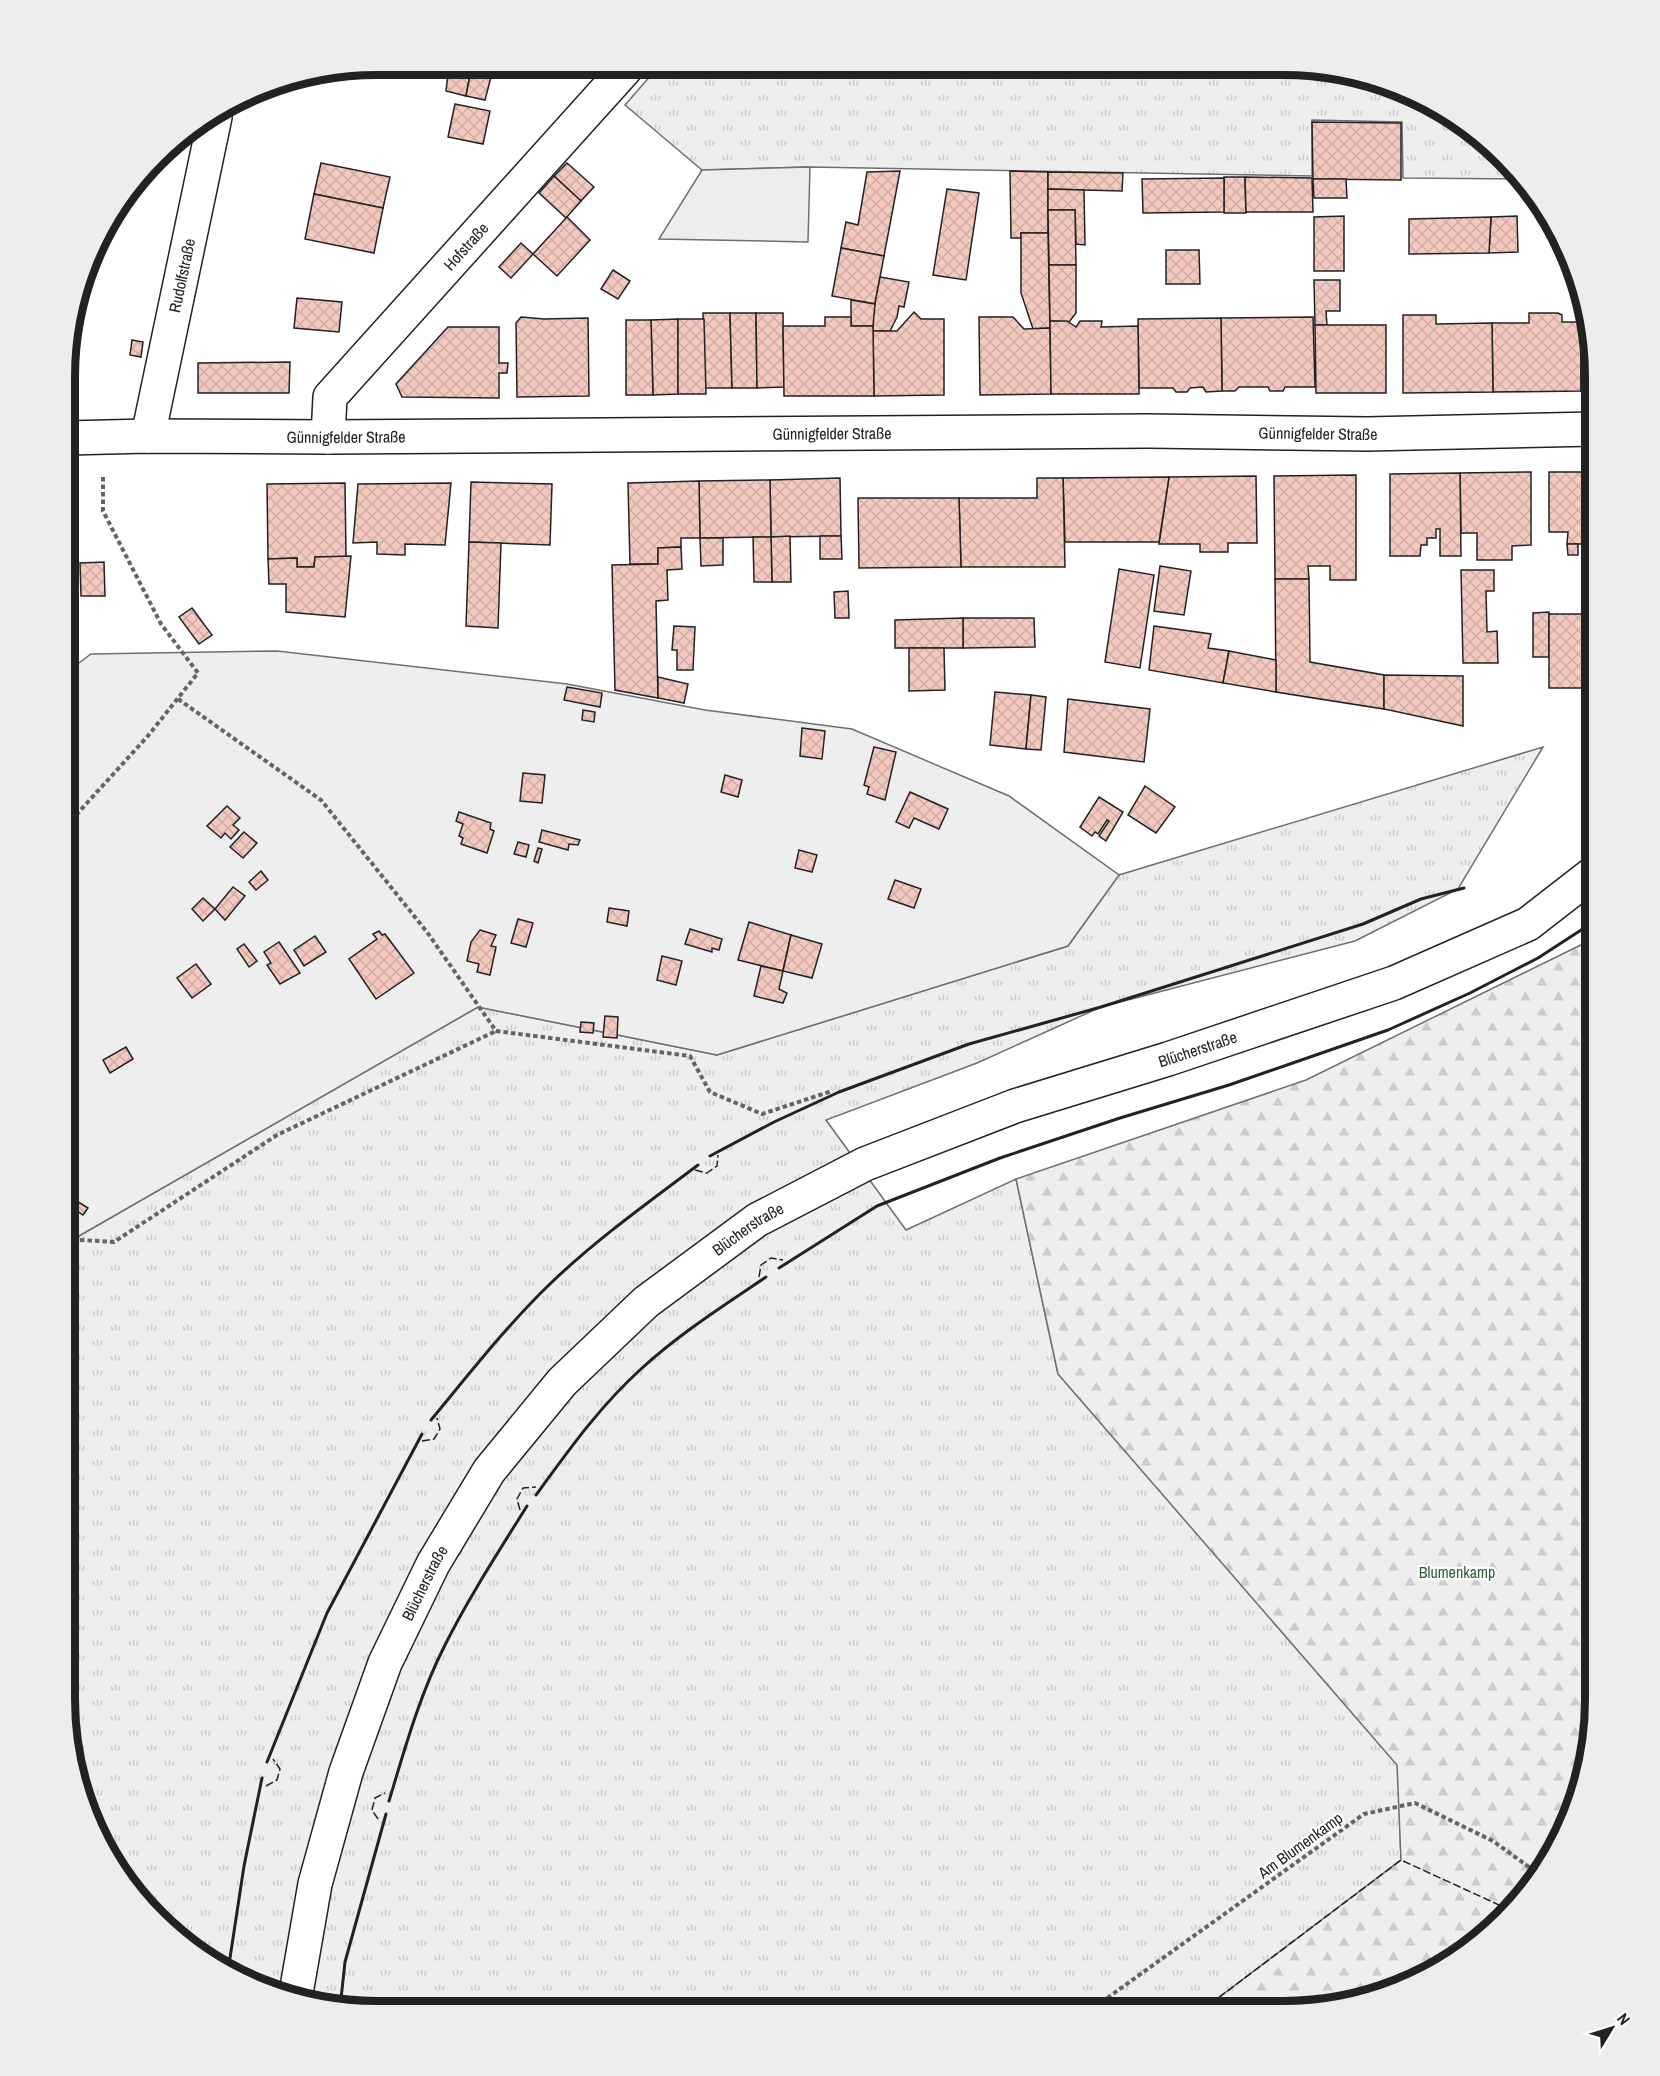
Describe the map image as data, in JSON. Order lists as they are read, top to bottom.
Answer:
{
  "streets": {
    "street": [
      "Hofstraße",
      "Rudolfstraße",
      "Günnigfelder Straße",
      "Blücherstraße"
    ],
    "path": ["Am Blumenkamp"]
  },
  "crossings": [
    ["Hofstraße", "Günnigfelder Straße"],
    ["Rudolfstraße", "Günnigfelder Straße"]
  ],
  "parks": ["Blumenkamp"],
  "north": "top right"
}
